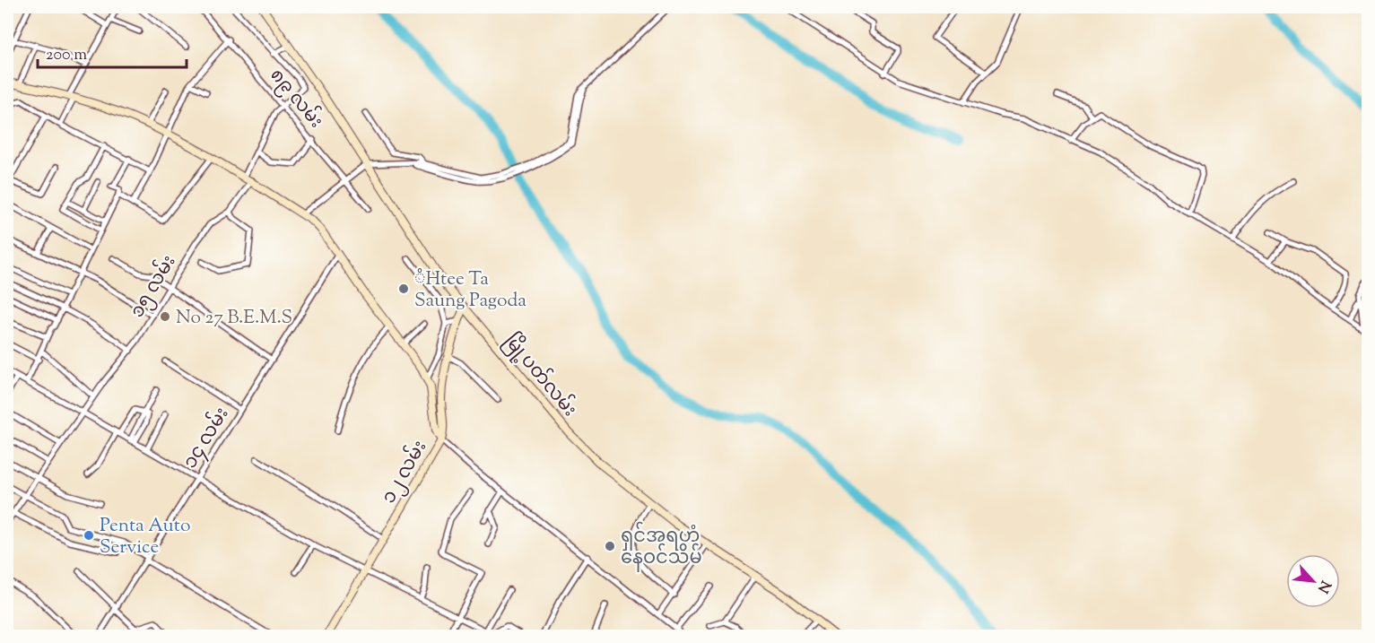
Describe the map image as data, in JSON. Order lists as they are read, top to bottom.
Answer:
{
  "streets": {
    "main road": ["မြို့ပတ်လမ်း", "၁၂ လမ်း"],
    "street": ["၈၉ လမ်း", "၁၅ လမ်း", "၁၄ လမ်း"]
  },
  "crossings": [
    ["၈၉ လမ်း", "၁၅ လမ်း"],
    ["မြို့ပတ်လမ်း", "၁၂ လမ်း"]
  ],
  "places": [
    "ံHtee Ta Saung Pagoda",
    "No 27 B.E.M.S",
    "Penta Auto Service",
    "ရှင်အရဟံ နေဝင်သိမ်"
  ],
  "scale_bar": "200 m",
  "north": "bottom right"
}
